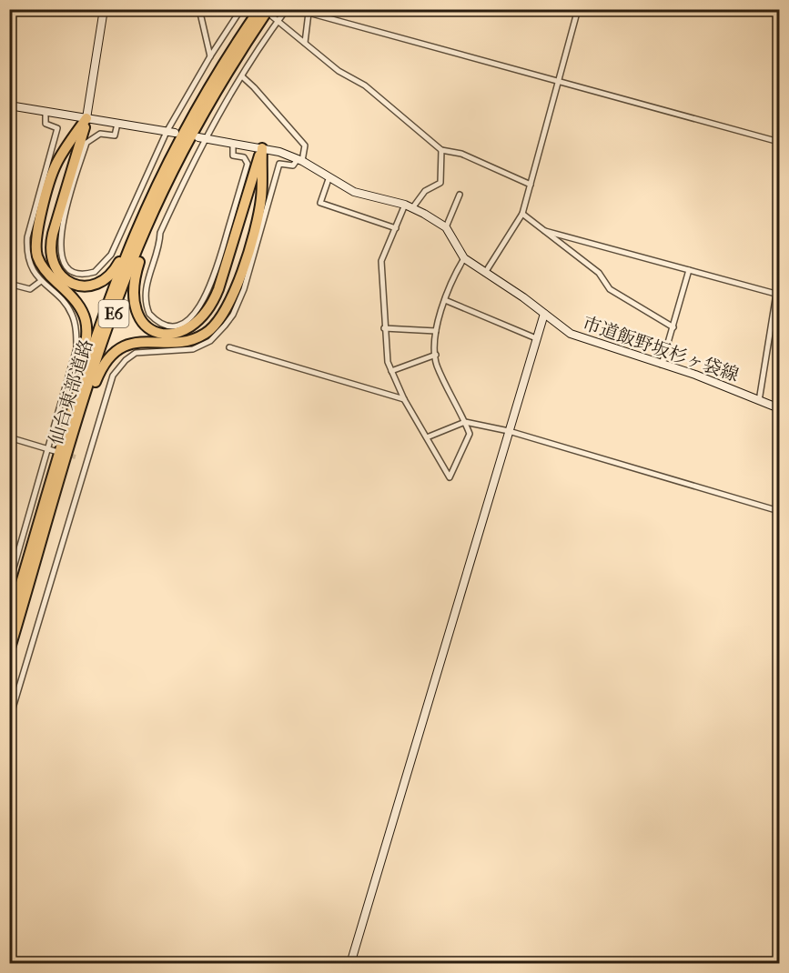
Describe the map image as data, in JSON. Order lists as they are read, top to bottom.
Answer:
{
  "streets": {
    "highway": ["E6", "仙台東部道路"],
    "street": ["市道飯野坂杉ヶ袋線"]
  }
}
